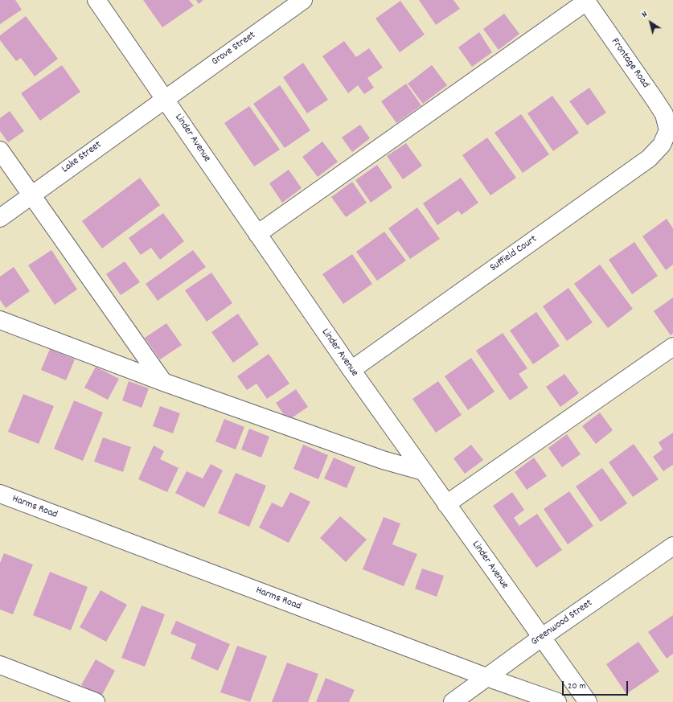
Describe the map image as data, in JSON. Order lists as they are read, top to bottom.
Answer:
{
  "streets": {
    "street": [
      "Grove Street",
      "Frontage Road",
      "Linder Avenue",
      "Lake Street",
      "Suffield Court",
      "Harms Road",
      "Greenwood Street"
    ]
  },
  "crossings": [
    ["Grove Street", "Linder Avenue"],
    ["Grove Street", "Lake Street"],
    ["Frontage Road", "Suffield Court"],
    ["Linder Avenue", "Lake Street"],
    ["Linder Avenue", "Suffield Court"],
    ["Linder Avenue", "Greenwood Street"],
    ["Harms Road", "Greenwood Street"]
  ],
  "scale_bar": "20 m",
  "north": "top left"
}
